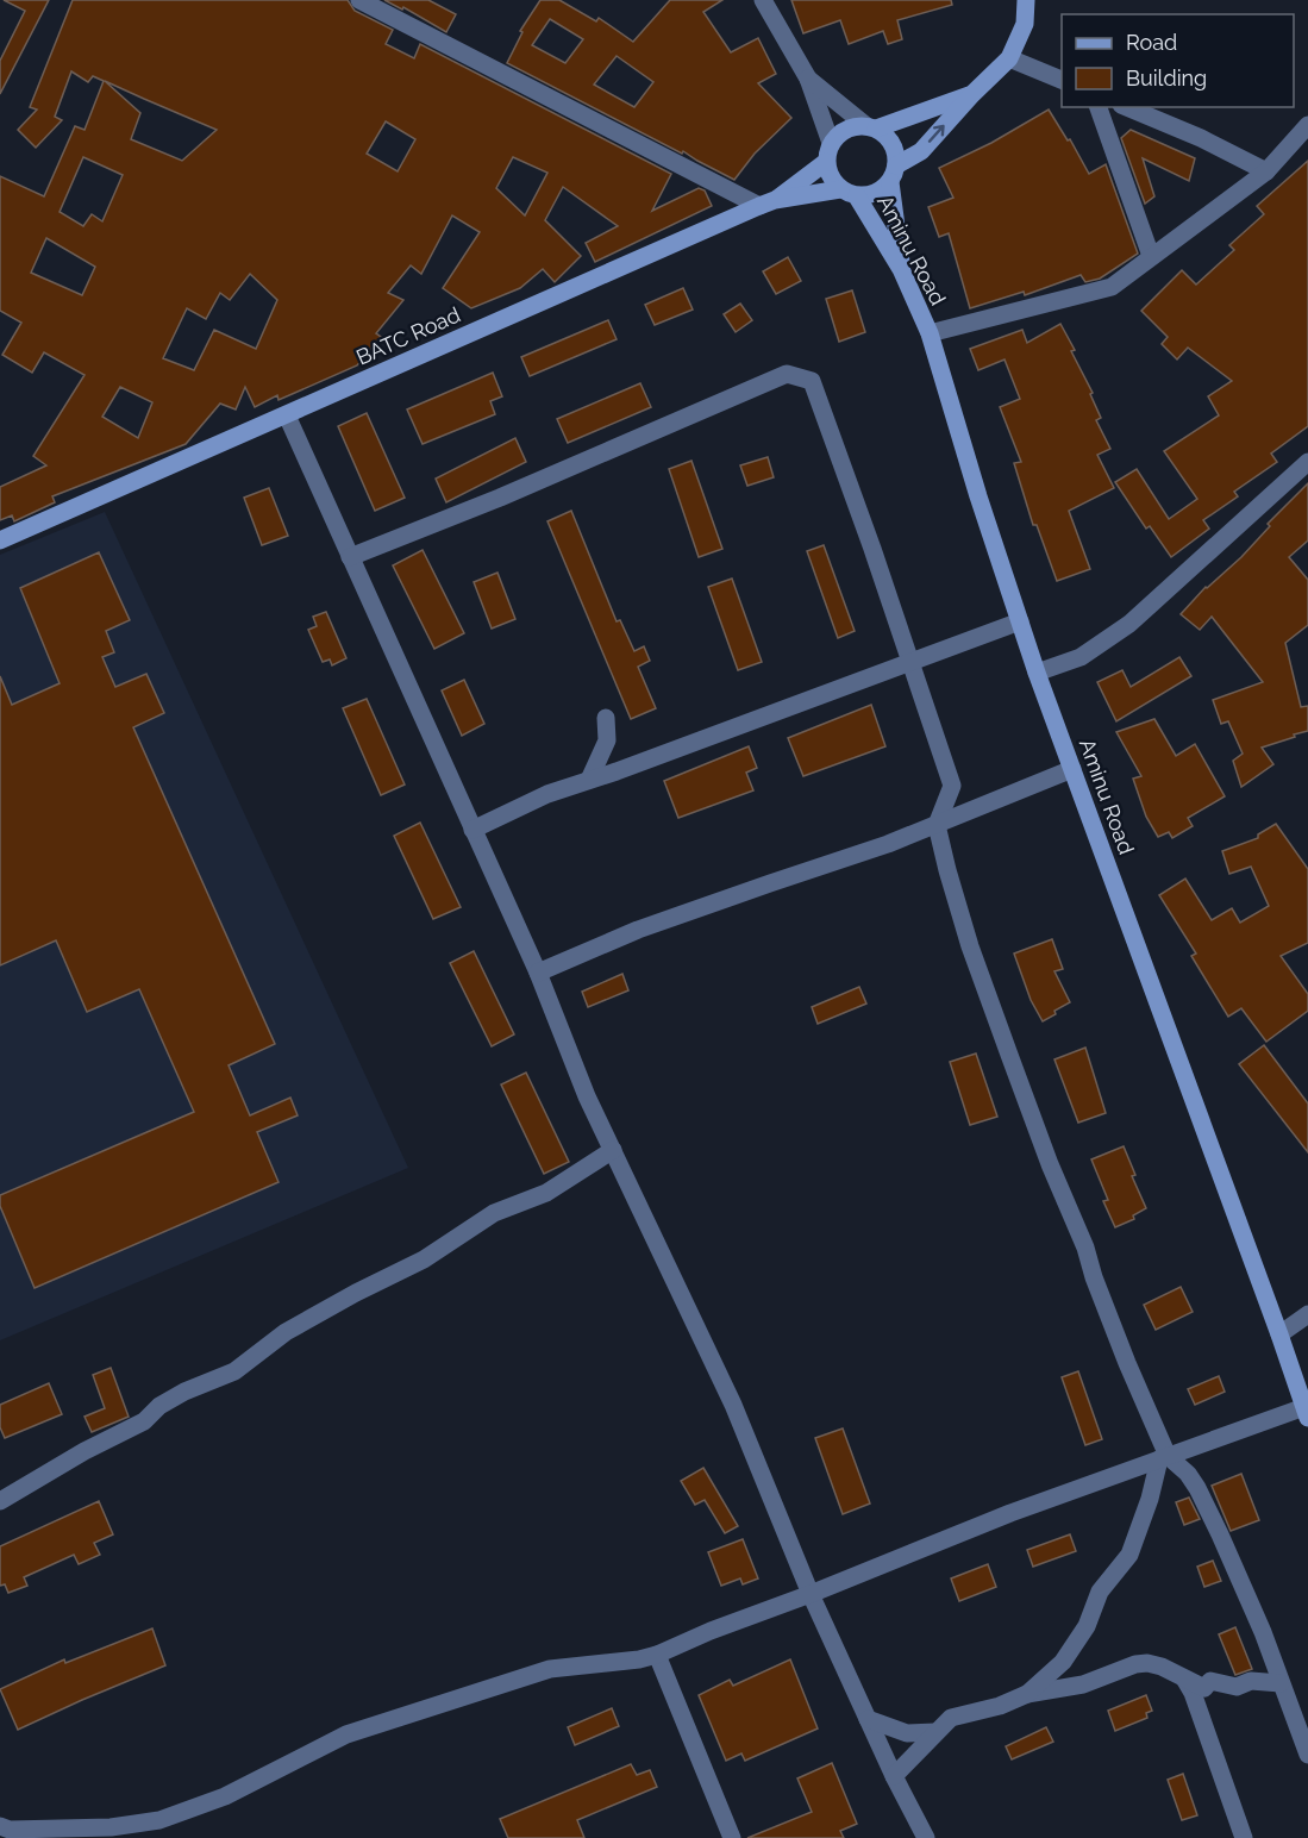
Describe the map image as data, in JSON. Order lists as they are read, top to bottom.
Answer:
{
  "streets": {
    "street": ["Aminu Road", "BATC Road"]
  },
  "crossings": [
    ["Aminu Road", "BATC Road"]
  ],
  "legend": ["Road", "Building"]
}
